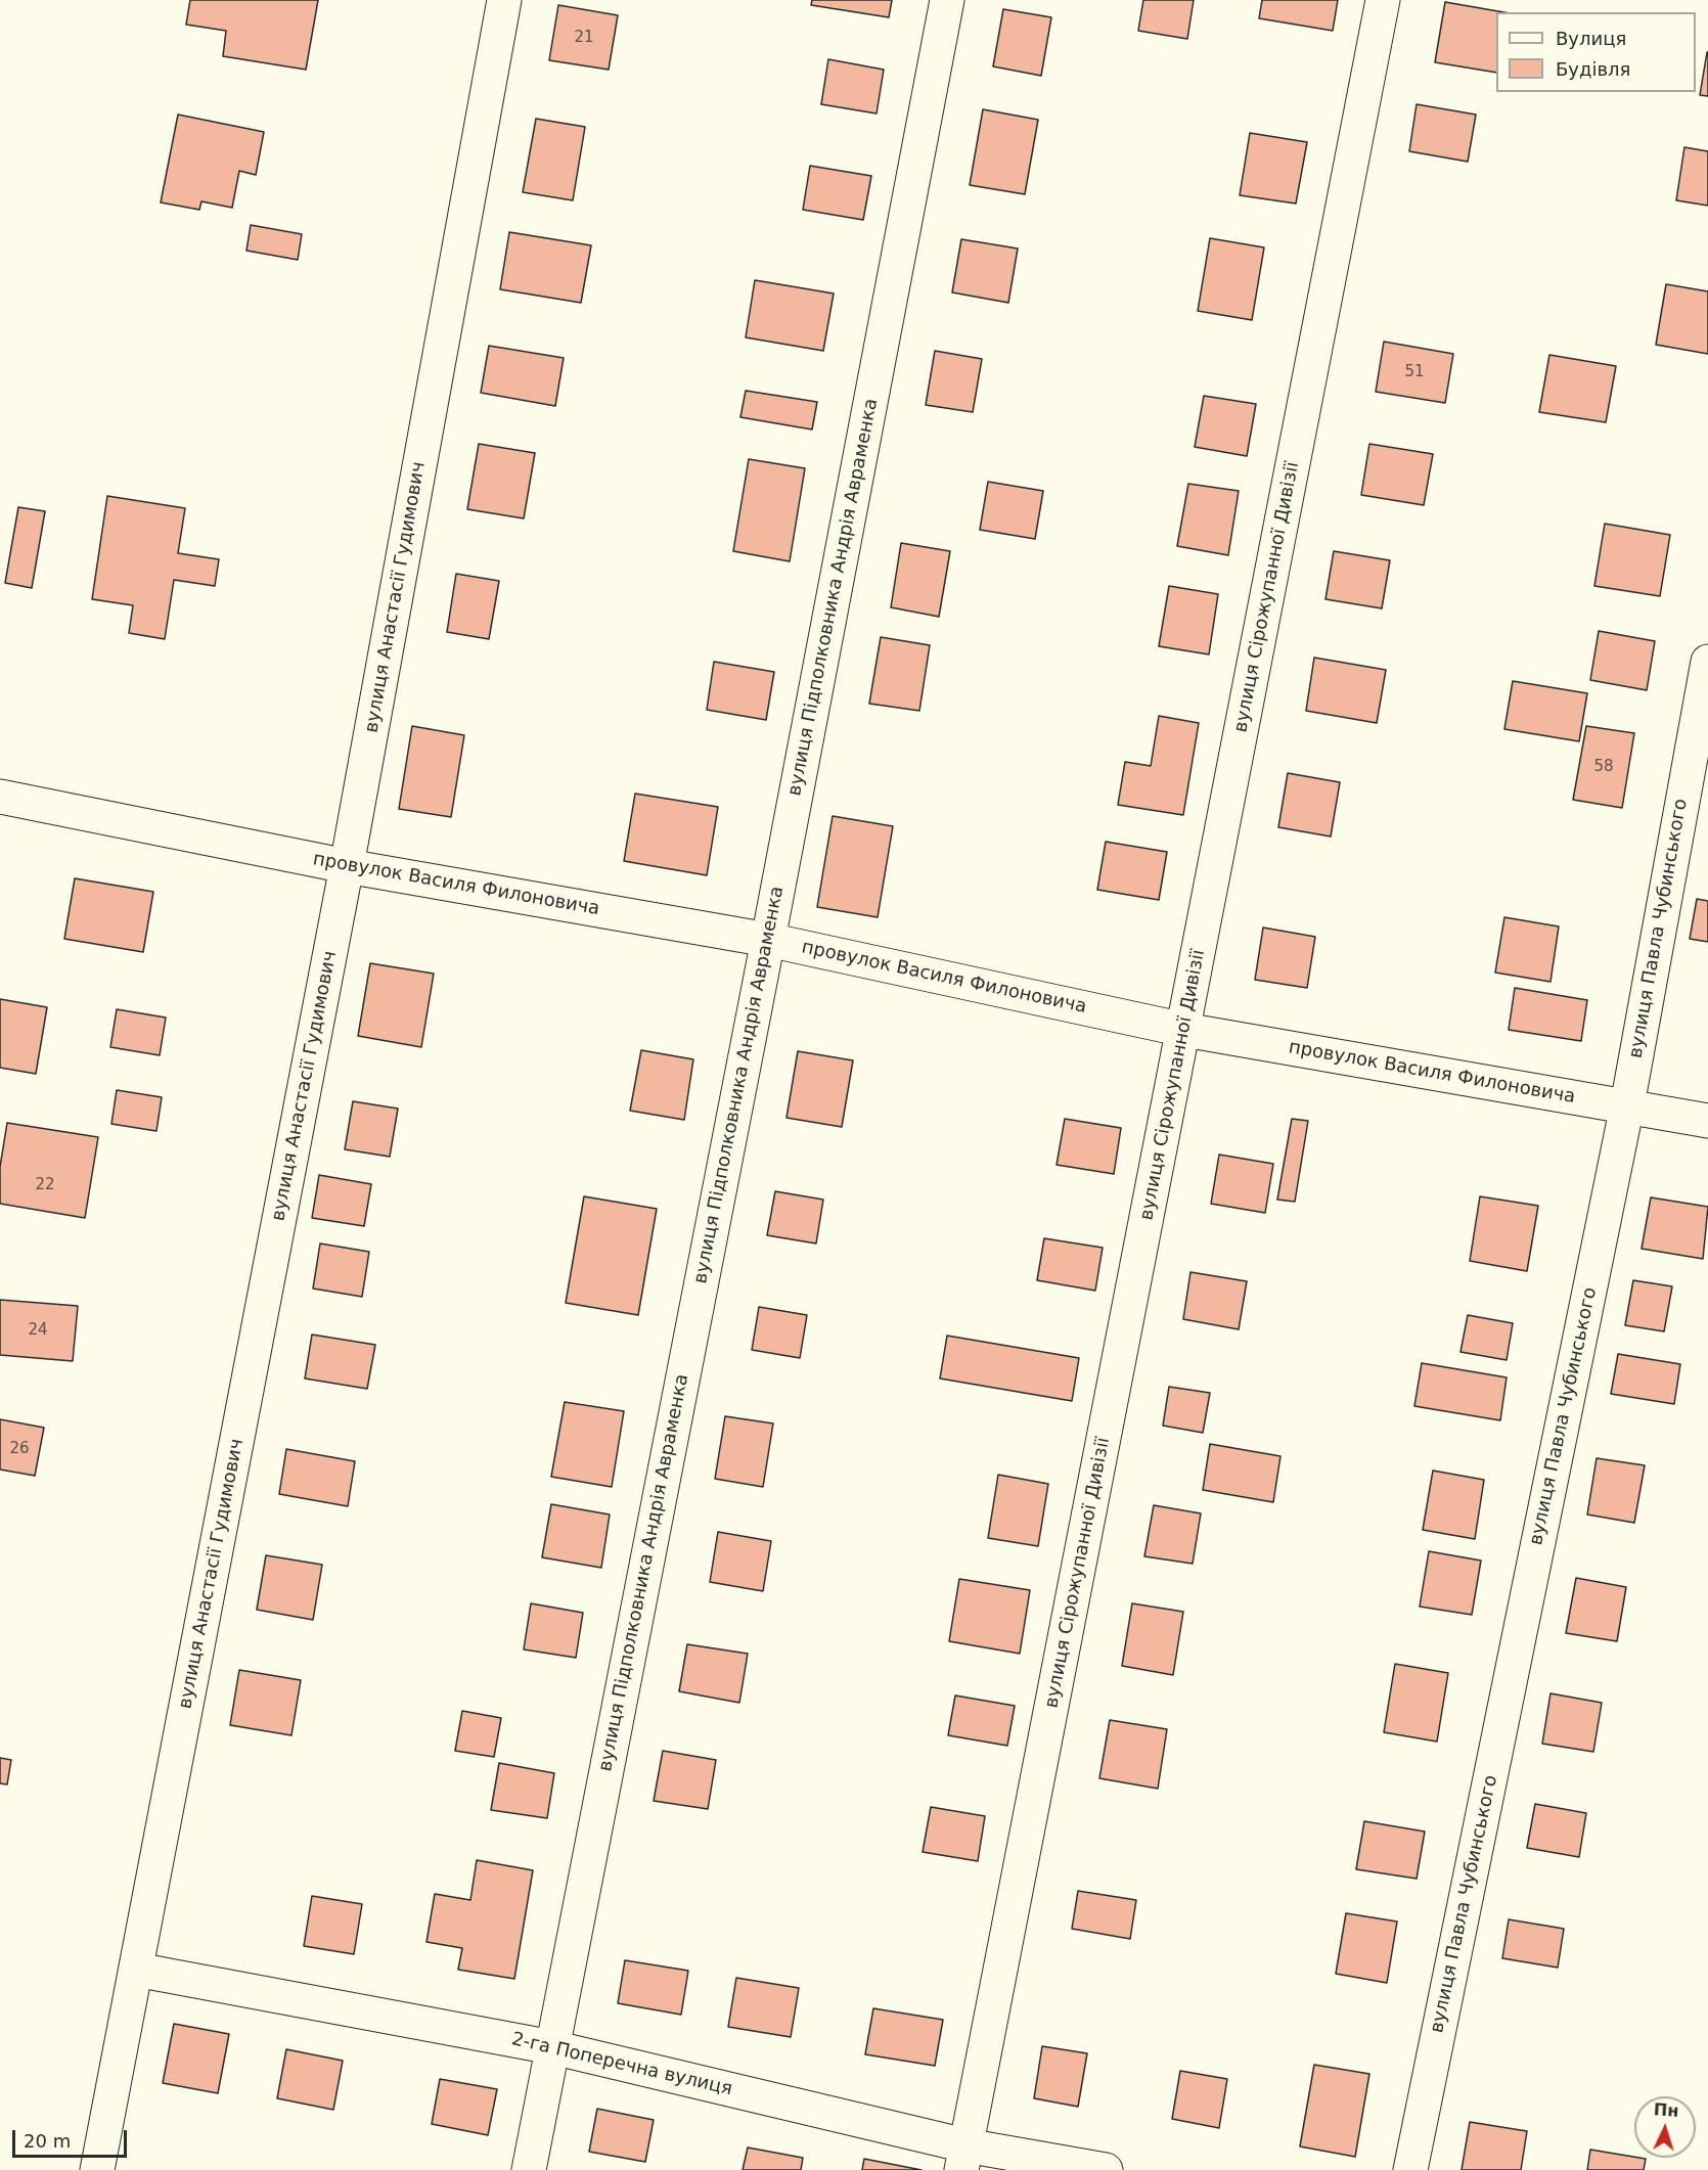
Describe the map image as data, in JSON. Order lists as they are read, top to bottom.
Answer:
{
  "streets": {
    "street": [
      "вулиця Анастасії Гудимович",
      "вулиця Підполковника Андрія Авраменка",
      "вулиця Сірожупанної Дивізії",
      "провулок Василя Филоновича",
      "вулиця Павла Чубинського",
      "2-га Поперечна вулиця"
    ]
  },
  "crossings": [
    ["вулиця Анастасії Гудимович", "провулок Василя Филоновича"],
    ["вулиця Анастасії Гудимович", "2-га Поперечна вулиця"],
    ["вулиця Підполковника Андрія Авраменка", "провулок Василя Филоновича"],
    ["вулиця Підполковника Андрія Авраменка", "2-га Поперечна вулиця"],
    ["вулиця Сірожупанної Дивізії", "провулок Василя Филоновича"],
    ["вулиця Сірожупанної Дивізії", "2-га Поперечна вулиця"],
    ["провулок Василя Филоновича", "вулиця Павла Чубинського"]
  ],
  "house_numbers": [
    "21",
    "51",
    "58",
    "22",
    "24",
    "26"
  ],
  "legend": ["Вулиця", "Будівля"],
  "scale_bar": "20 m",
  "north": "top"
}
